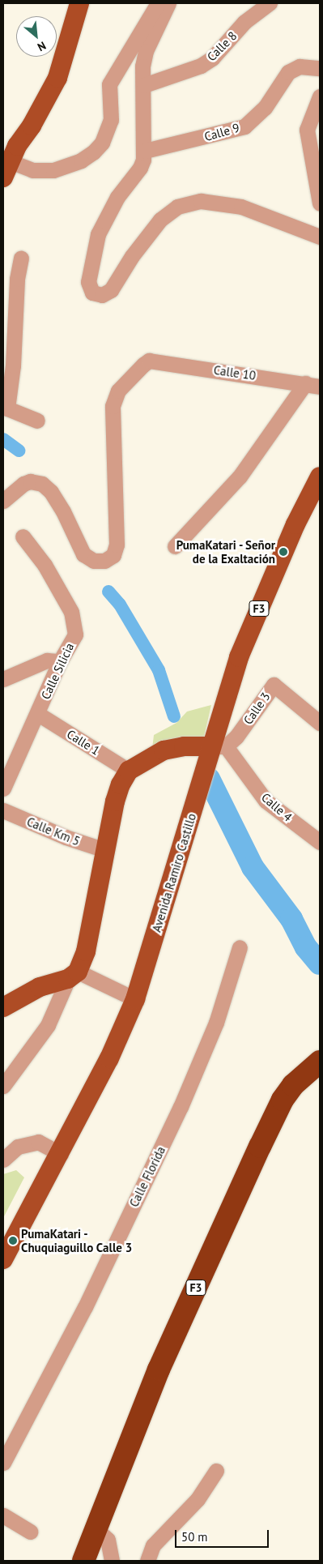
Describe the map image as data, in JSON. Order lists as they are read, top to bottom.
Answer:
{
  "streets": {
    "highway": ["F3"],
    "main road": ["Avenida Ramiro Castillo"],
    "street": [
      "Calle 8",
      "Calle 9",
      "Calle 10",
      "Calle Silicia",
      "Calle 3",
      "Calle 1",
      "Calle 4",
      "Calle Km 5",
      "Calle Florida"
    ]
  },
  "crossings": [
    ["Calle Silicia", "Calle 1"],
    ["Calle 3", "Calle 4"],
    ["Calle 3", "Avenida Ramiro Castillo"],
    ["Calle 4", "Avenida Ramiro Castillo"]
  ],
  "places": ["PumaKatari - Señor de la Exaltación", "PumaKatari - Chuquiaguillo Calle 3"],
  "scale_bar": "50 m",
  "north": "bottom right"
}
